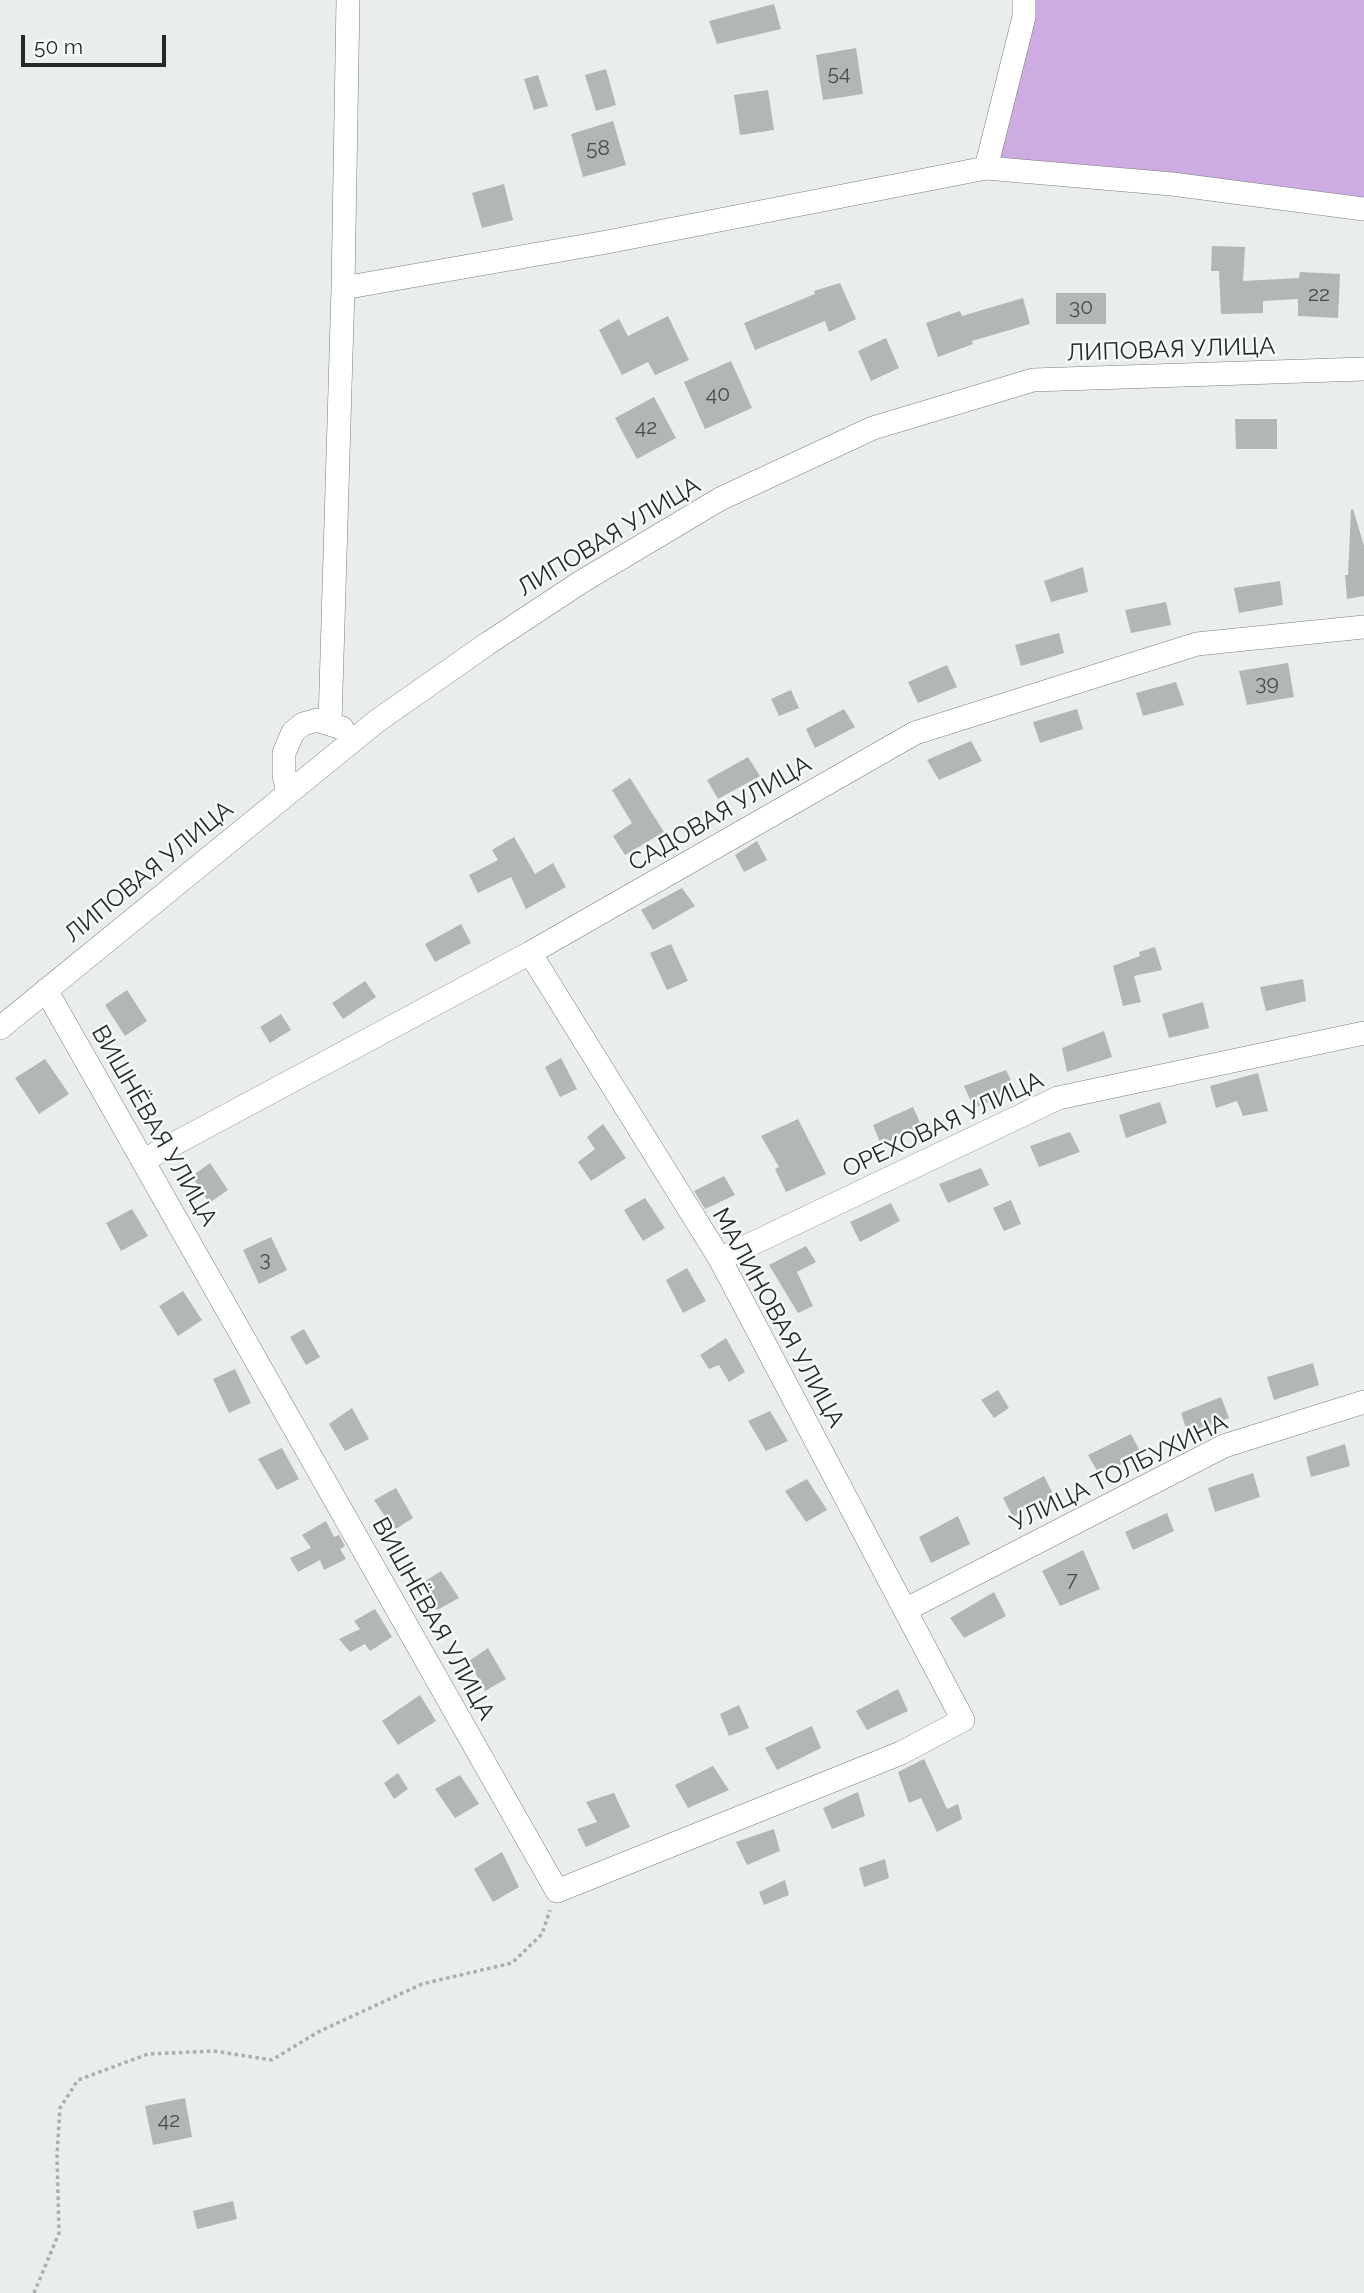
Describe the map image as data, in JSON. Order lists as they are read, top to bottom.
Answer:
{
  "streets": {
    "street": [
      "ЛИПОВАЯ УЛИЦА",
      "САДОВАЯ УЛИЦА",
      "ОРЕХОВАЯ УЛИЦА",
      "ВИШНЁВАЯ УЛИЦА",
      "МАЛИНОВАЯ УЛИЦА",
      "УЛИЦА ТОЛБУХИНА"
    ]
  },
  "crossings": [
    ["ЛИПОВАЯ УЛИЦА", "ВИШНЁВАЯ УЛИЦА"],
    ["САДОВАЯ УЛИЦА", "ВИШНЁВАЯ УЛИЦА"],
    ["САДОВАЯ УЛИЦА", "МАЛИНОВАЯ УЛИЦА"],
    ["ОРЕХОВАЯ УЛИЦА", "МАЛИНОВАЯ УЛИЦА"],
    ["ВИШНЁВАЯ УЛИЦА", "МАЛИНОВАЯ УЛИЦА"],
    ["МАЛИНОВАЯ УЛИЦА", "УЛИЦА ТОЛБУХИНА"]
  ],
  "house_numbers": [
    "54",
    "58",
    "22",
    "30",
    "40",
    "42",
    "39",
    "3",
    "7",
    "42"
  ],
  "scale_bar": "50 m"
}
